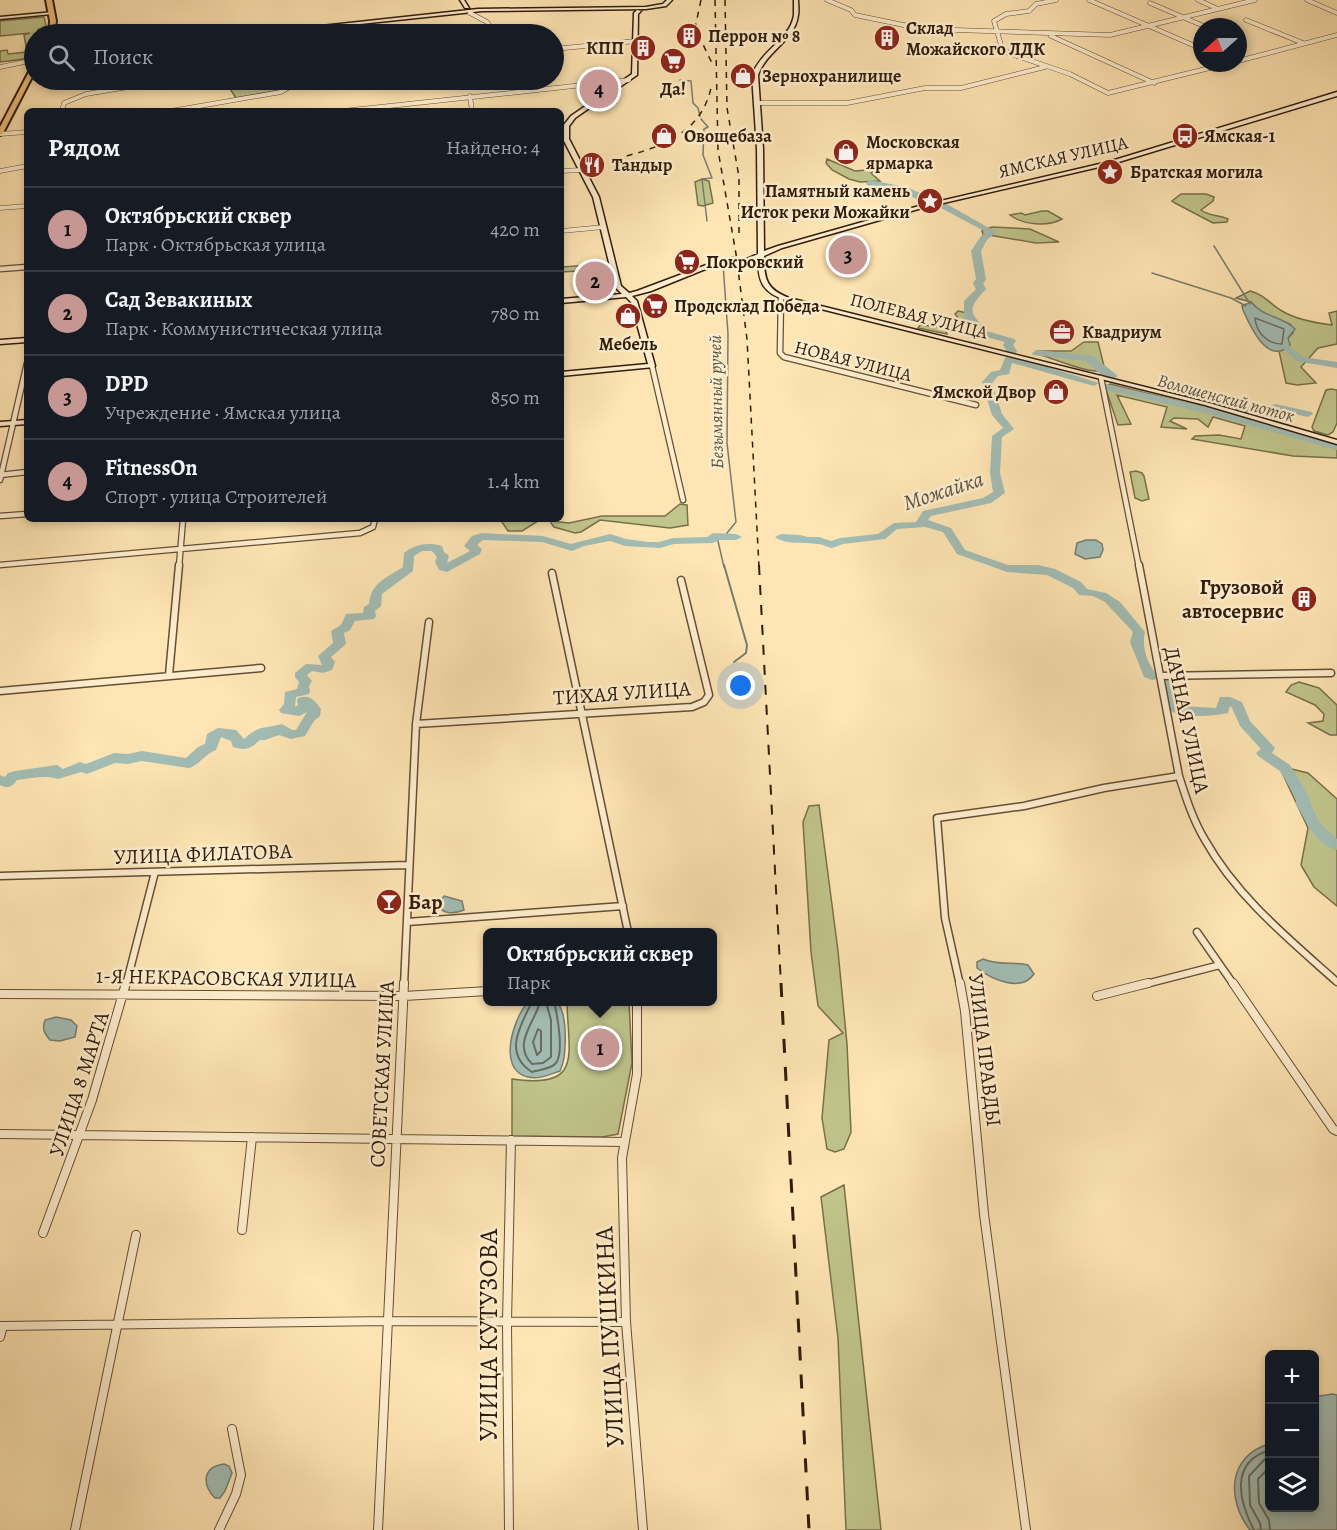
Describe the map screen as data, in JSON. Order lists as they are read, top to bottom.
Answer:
{
  "streets": {
    "main road": ["ЯМСКАЯ УЛИЦА", "ПОЛЕВАЯ УЛИЦА"],
    "street": [
      "НОВАЯ УЛИЦА",
      "ТИХАЯ УЛИЦА",
      "ДАЧНАЯ УЛИЦА",
      "УЛИЦА ФИЛАТОВА",
      "1-Я НЕКРАСОВСКАЯ УЛИЦА",
      "УЛИЦА ПРАВДЫ",
      "СОВЕТСКАЯ УЛИЦА",
      "УЛИЦА 8 МАРТА",
      "УЛИЦА КУТУЗОВА",
      "УЛИЦА ПУШКИНА"
    ]
  },
  "crossings": [
    ["ПОЛЕВАЯ УЛИЦА", "НОВАЯ УЛИЦА"],
    ["ПОЛЕВАЯ УЛИЦА", "ДАЧНАЯ УЛИЦА"],
    ["ТИХАЯ УЛИЦА", "СОВЕТСКАЯ УЛИЦА"],
    ["ДАЧНАЯ УЛИЦА", "УЛИЦА ПРАВДЫ"],
    ["УЛИЦА ФИЛАТОВА", "СОВЕТСКАЯ УЛИЦА"],
    ["УЛИЦА ФИЛАТОВА", "УЛИЦА 8 МАРТА"],
    ["1-Я НЕКРАСОВСКАЯ УЛИЦА", "СОВЕТСКАЯ УЛИЦА"],
    ["1-Я НЕКРАСОВСКАЯ УЛИЦА", "УЛИЦА 8 МАРТА"]
  ],
  "water": ["Волошенский поток", "Безымянный ручей", "Можайка"],
  "places": {
    "building": [
      "Перрон № 8",
      "Склад Можайского ЛДК",
      "КПП",
      "Грузовой автосервис"
    ],
    "supermarket": ["Да!", "Покровский", "Продсклад Победа"],
    "shop": [
      "Зернохранилище",
      "Овощебаза",
      "Московская ярмарка",
      "Мебель",
      "Ямской Двор"
    ],
    "bus stop": ["Ямская-1"],
    "restaurant": ["Тандыр"],
    "place": ["Братская могила", "Памятный камень Исток реки Можайки"],
    "office": ["Квадриум"],
    "bar": ["Бар"]
  },
  "north": "left",
  "page": {
    "search": "Поиск",
    "pins": [
      "4",
      "3",
      "2",
      "1"
    ],
    "heading": ["Рядом", "Найдено: 4"],
    "list": [
      {
        "mark": "1",
        "name": "Октябрьский сквер",
        "note": "Парк · Октябрьская улица",
        "value": "420 m"
      },
      {
        "mark": "2",
        "name": "Сад Зевакиных",
        "note": "Парк · Коммунистическая улица",
        "value": "780 m"
      },
      {
        "mark": "3",
        "name": "DPD",
        "note": "Учреждение · Ямская улица",
        "value": "850 m"
      },
      {
        "mark": "4",
        "name": "FitnessOn",
        "note": "Спорт · улица Строителей",
        "value": "1.4 km"
      }
    ],
    "popup": ["Октябрьский сквер", "Парк"],
    "map_buttons": ["+", "−"]
  }
}
